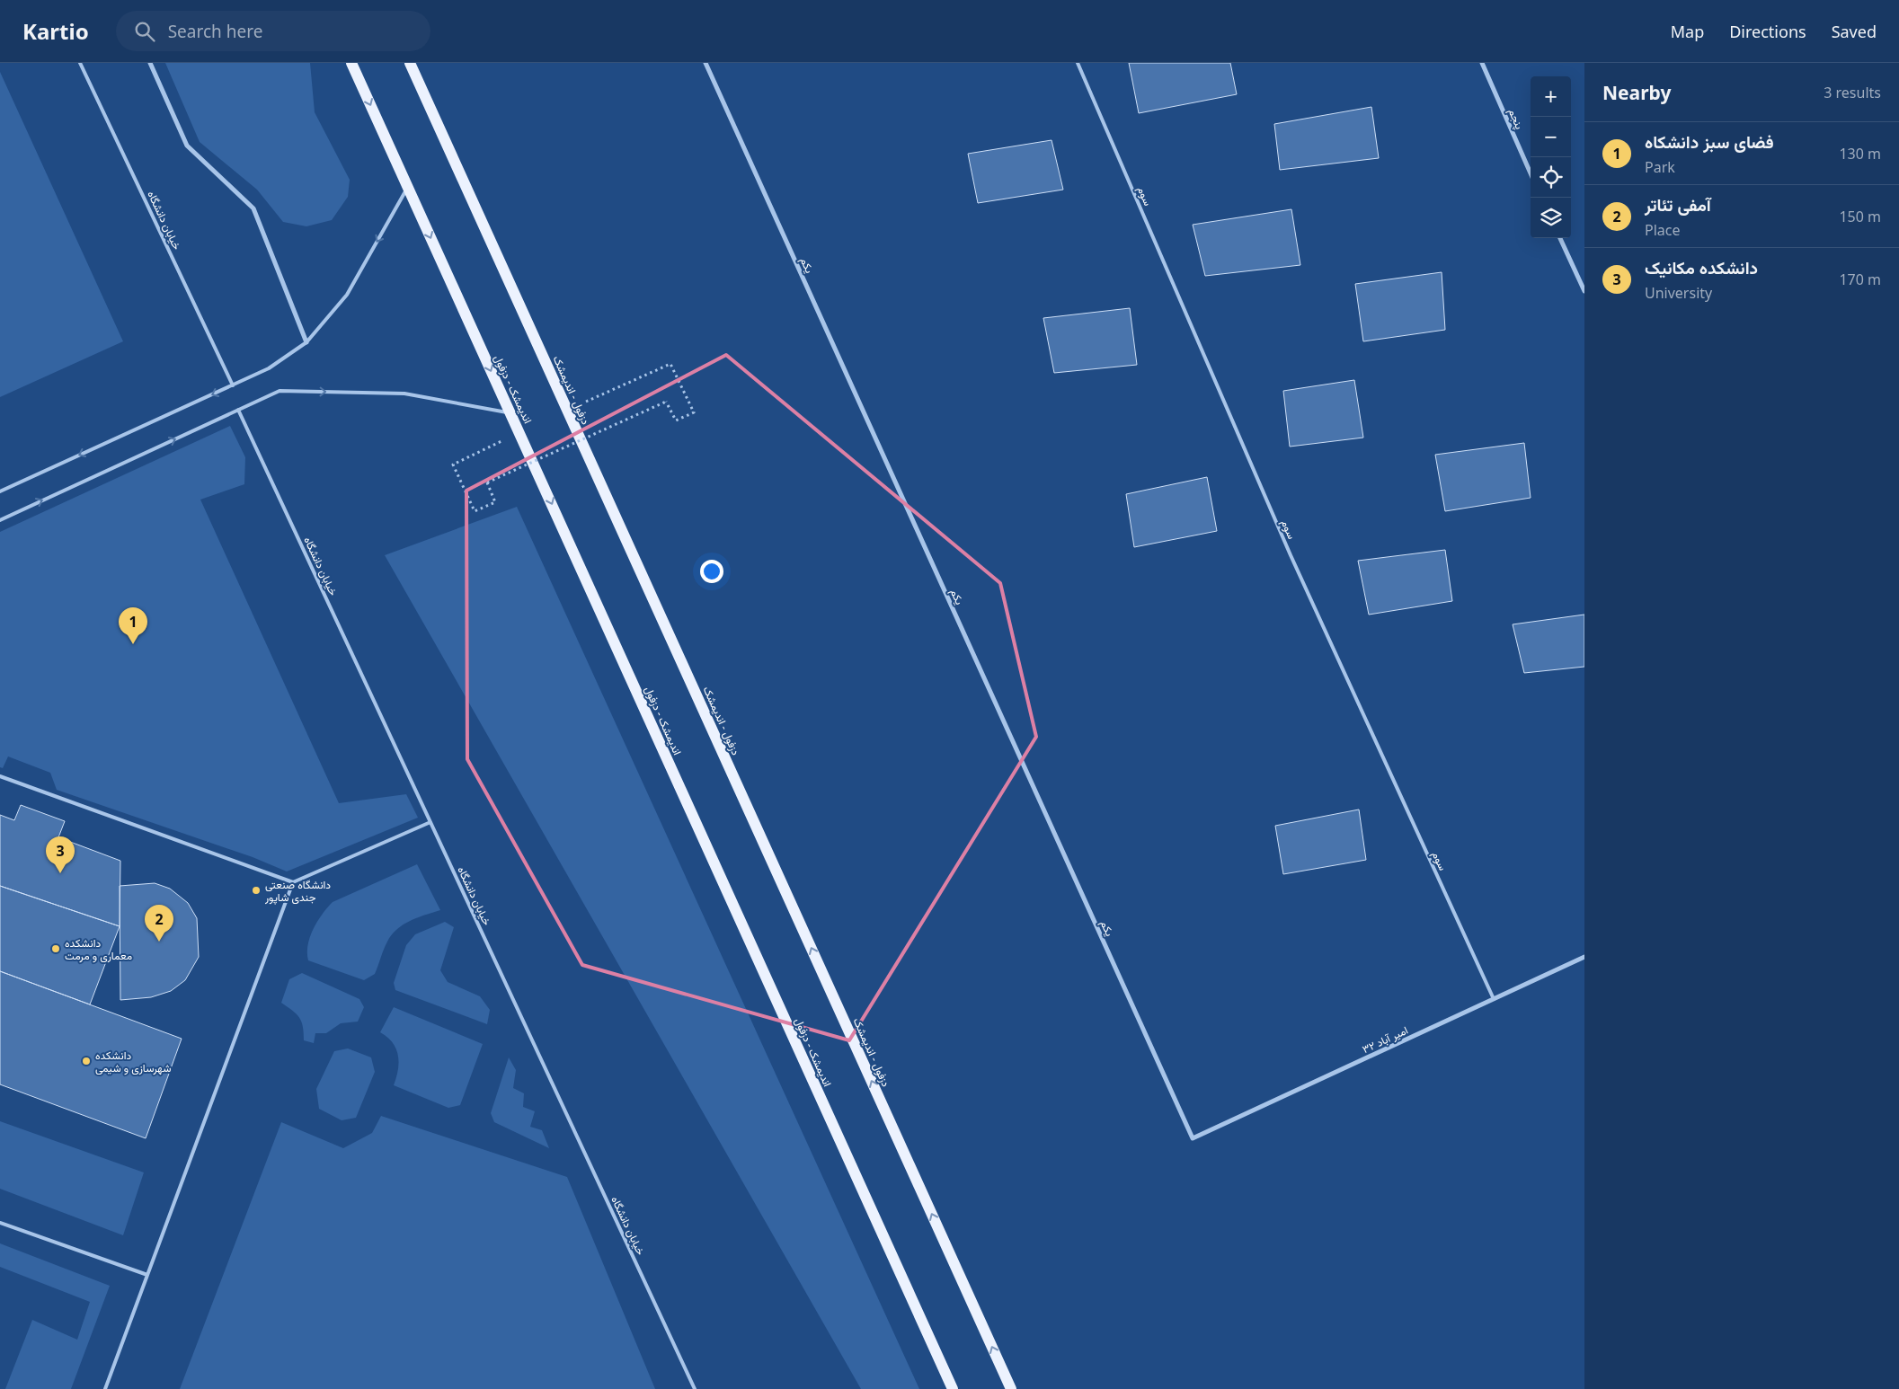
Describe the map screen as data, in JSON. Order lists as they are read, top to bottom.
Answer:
{
  "streets": {
    "main road": ["اندیمشک - دزفول", "دزفول - اندیمشک"],
    "street": ["پنجم", "یکم", "۳۲ امیر آباد"],
    "lane": ["سوم", "خیابان دانشگاه"]
  },
  "crossings": [
    ["سوم", "۳۲ امیر آباد"],
    ["یکم", "۳۲ امیر آباد"]
  ],
  "one_way": ["اندیمشک - دزفول", "دزفول - اندیمشک"],
  "places": ["دانشگاه صنعتی جندی شاپور", "دانشکده معماری و مرمت", "دانشکده شهرسازی و شیمی"],
  "page": {
    "header": "Kartio",
    "search": "Search here",
    "nav": ["Map", "Directions", "Saved"],
    "heading": ["Nearby", "3 results"],
    "map_buttons": ["+", "−"],
    "list": [
      {
        "mark": "1",
        "name": "فضای سبز دانشکاه",
        "note": "Park",
        "value": "130 m"
      },
      {
        "mark": "2",
        "name": "آمفی تئاتر",
        "note": "Place",
        "value": "150 m"
      },
      {
        "mark": "3",
        "name": "دانشکده مکانیک",
        "note": "University",
        "value": "170 m"
      }
    ],
    "pins": ["1", "3", "2"]
  }
}
